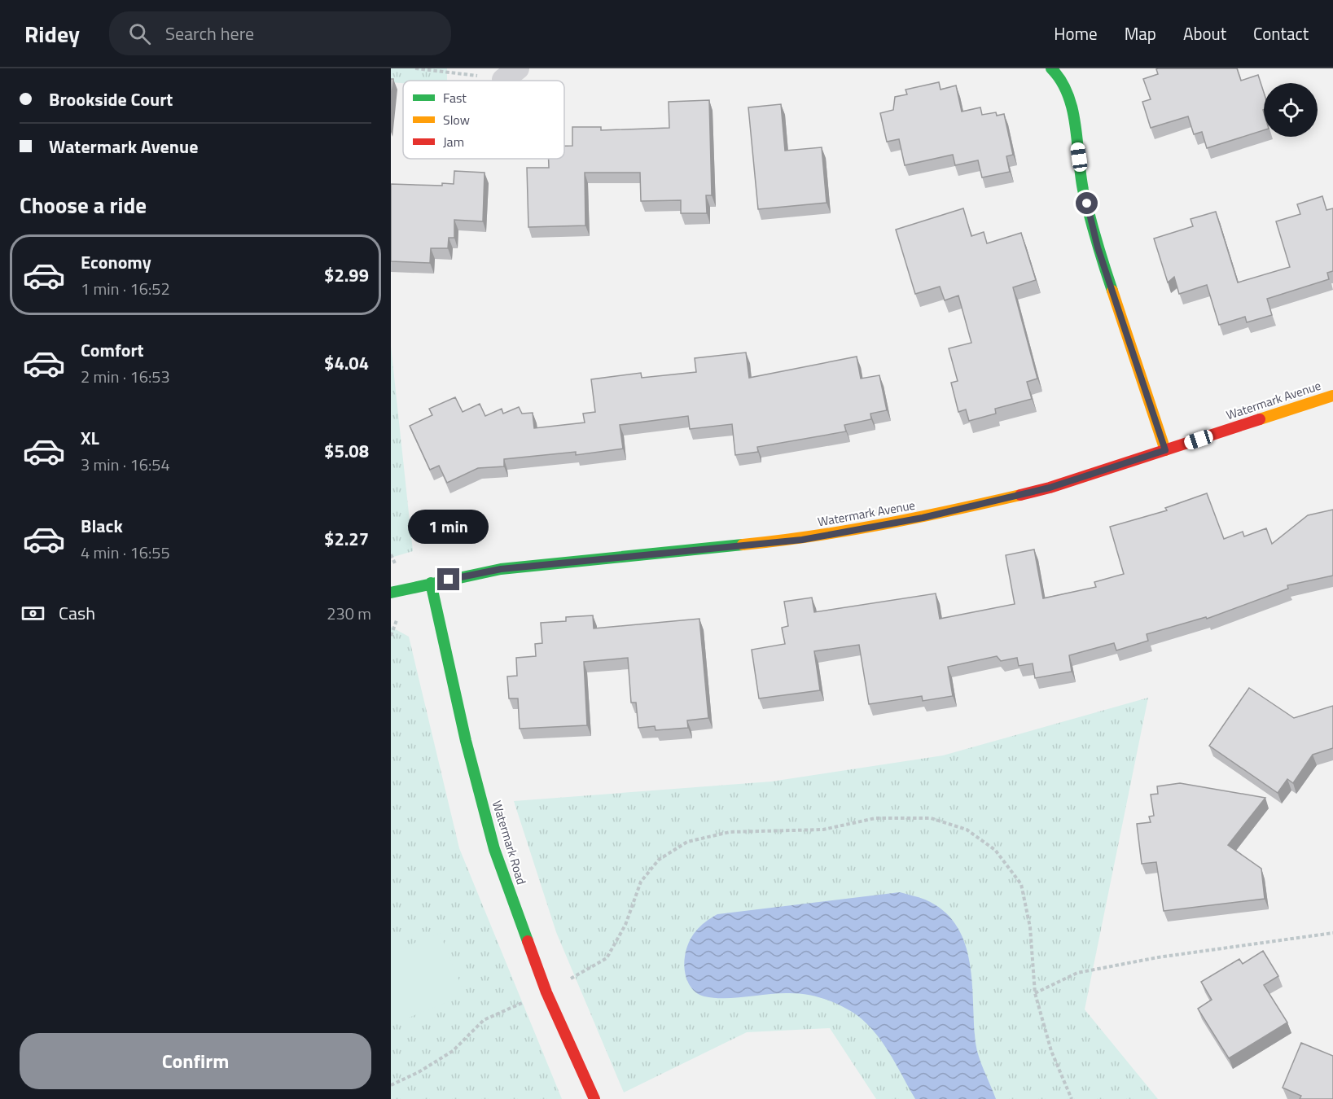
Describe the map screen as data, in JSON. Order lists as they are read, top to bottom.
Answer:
{
  "streets": {
    "street": ["Watermark Avenue", "Watermark Road"]
  },
  "crossings": [
    ["Watermark Avenue", "Watermark Road"]
  ],
  "legend": ["Fast", "Slow", "Jam"],
  "page": {
    "header": "Ridey",
    "search": "Search here",
    "nav": [
      "Home",
      "Map",
      "About",
      "Contact"
    ],
    "banner": ["Brookside Court", "Watermark Avenue"],
    "heading": "Choose a ride",
    "list": [
      {
        "name": "Economy",
        "note": "1 min · 16:52",
        "value": "$2.99"
      },
      {
        "name": "Comfort",
        "note": "2 min · 16:53",
        "value": "$4.04"
      },
      {
        "name": "XL",
        "note": "3 min · 16:54",
        "value": "$5.08"
      },
      {
        "name": "Black",
        "note": "4 min · 16:55",
        "value": "$2.27"
      }
    ],
    "bubble": "1 min",
    "pay": ["Cash", "230 m"],
    "buttons": "Confirm"
  }
}
